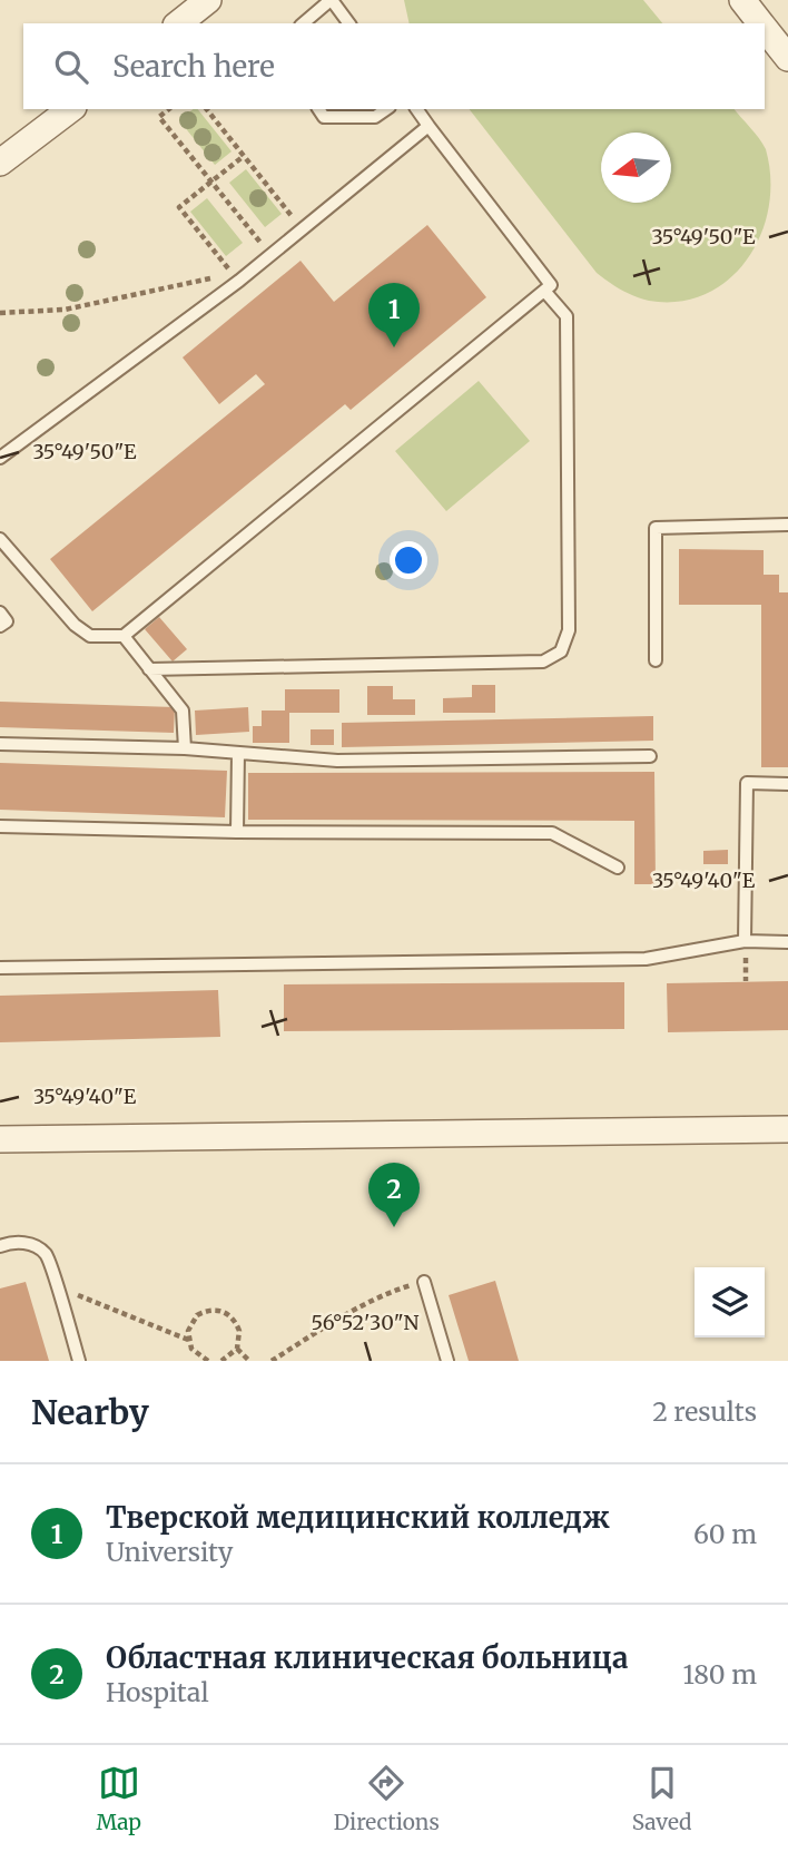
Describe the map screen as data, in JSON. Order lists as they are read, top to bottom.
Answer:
{
  "north": "left",
  "page": {
    "search": "Search here",
    "pins": ["1", "2"],
    "heading": ["Nearby", "2 results"],
    "list": [
      {
        "mark": "1",
        "name": "Тверской медицинский колледж",
        "note": "University",
        "value": "60 m"
      },
      {
        "mark": "2",
        "name": "Областная клиническая больница",
        "note": "Hospital",
        "value": "180 m"
      }
    ],
    "nav": ["Map", "Directions", "Saved"]
  },
  "coordinates": ["35°49'50\"E", "35°49'40\"E", "56°52'30\"N"]
}
